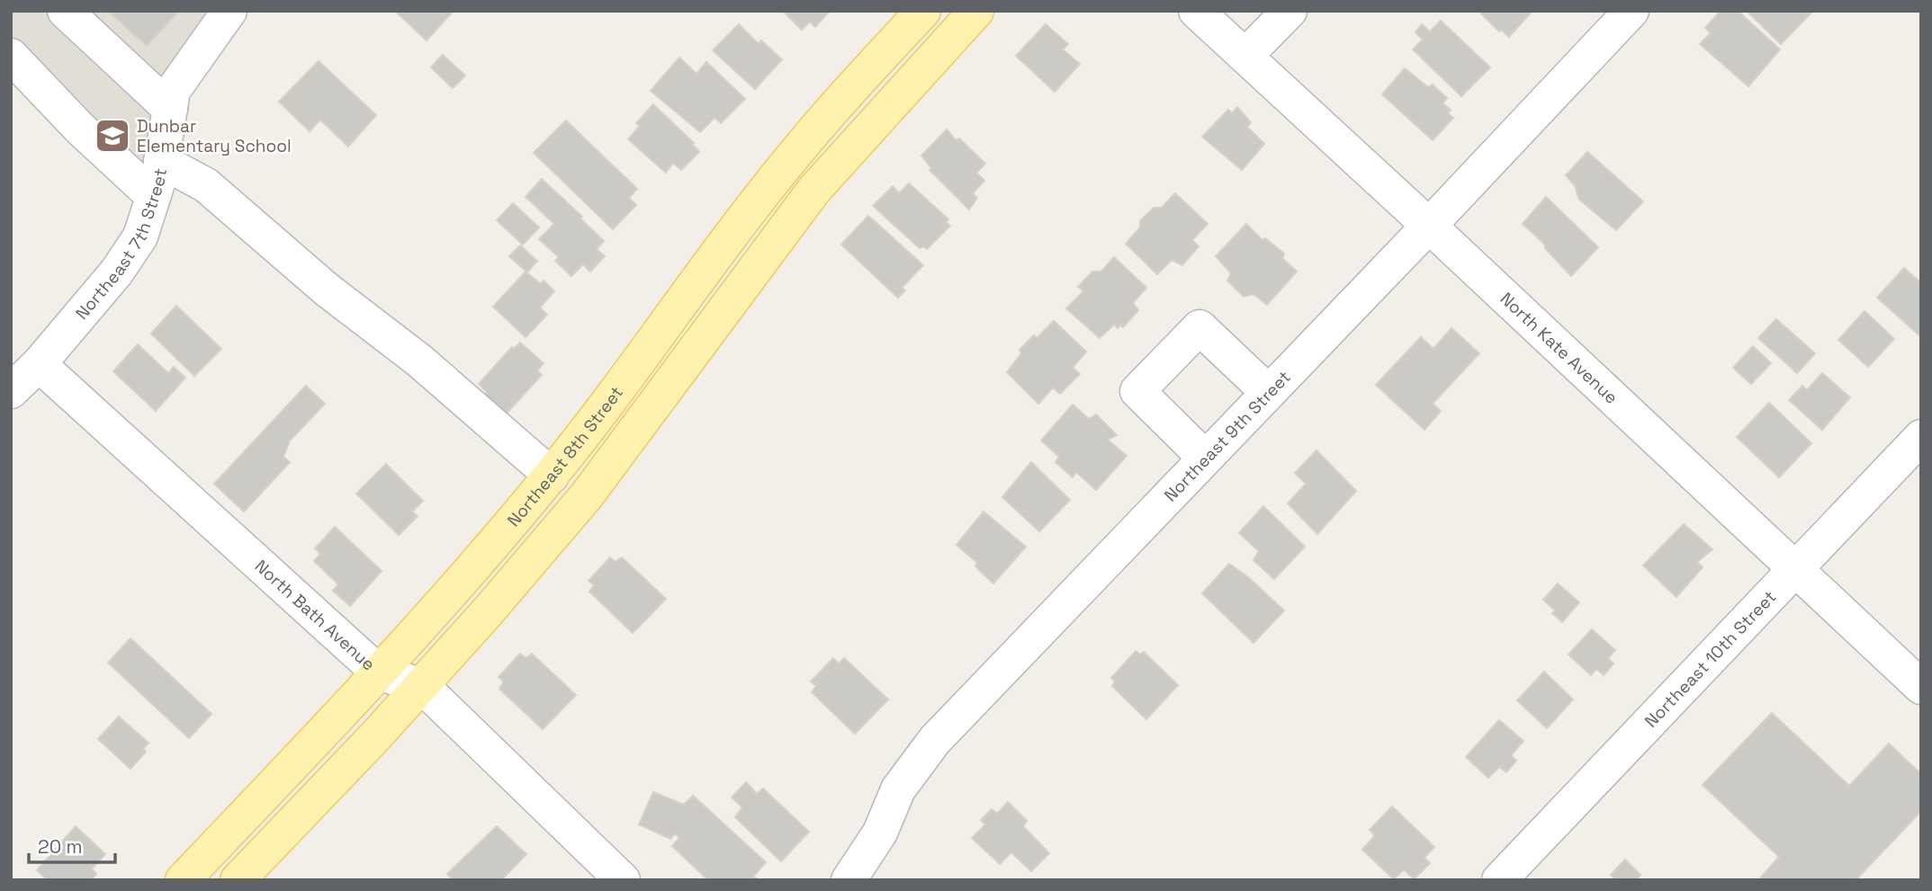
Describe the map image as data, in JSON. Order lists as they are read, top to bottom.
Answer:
{
  "streets": {
    "main road": ["Northeast 8th Street"],
    "street": [
      "Northeast 7th Street",
      "North Kate Avenue",
      "Northeast 9th Street",
      "North Bath Avenue",
      "Northeast 10th Street"
    ]
  },
  "crossings": [
    ["Northeast 7th Street", "North Bath Avenue"],
    ["North Kate Avenue", "Northeast 9th Street"],
    ["North Kate Avenue", "Northeast 10th Street"],
    ["Northeast 8th Street", "North Bath Avenue"]
  ],
  "places": {
    "school or university": ["Dunbar Elementary School"]
  },
  "scale_bar": "20 m"
}
